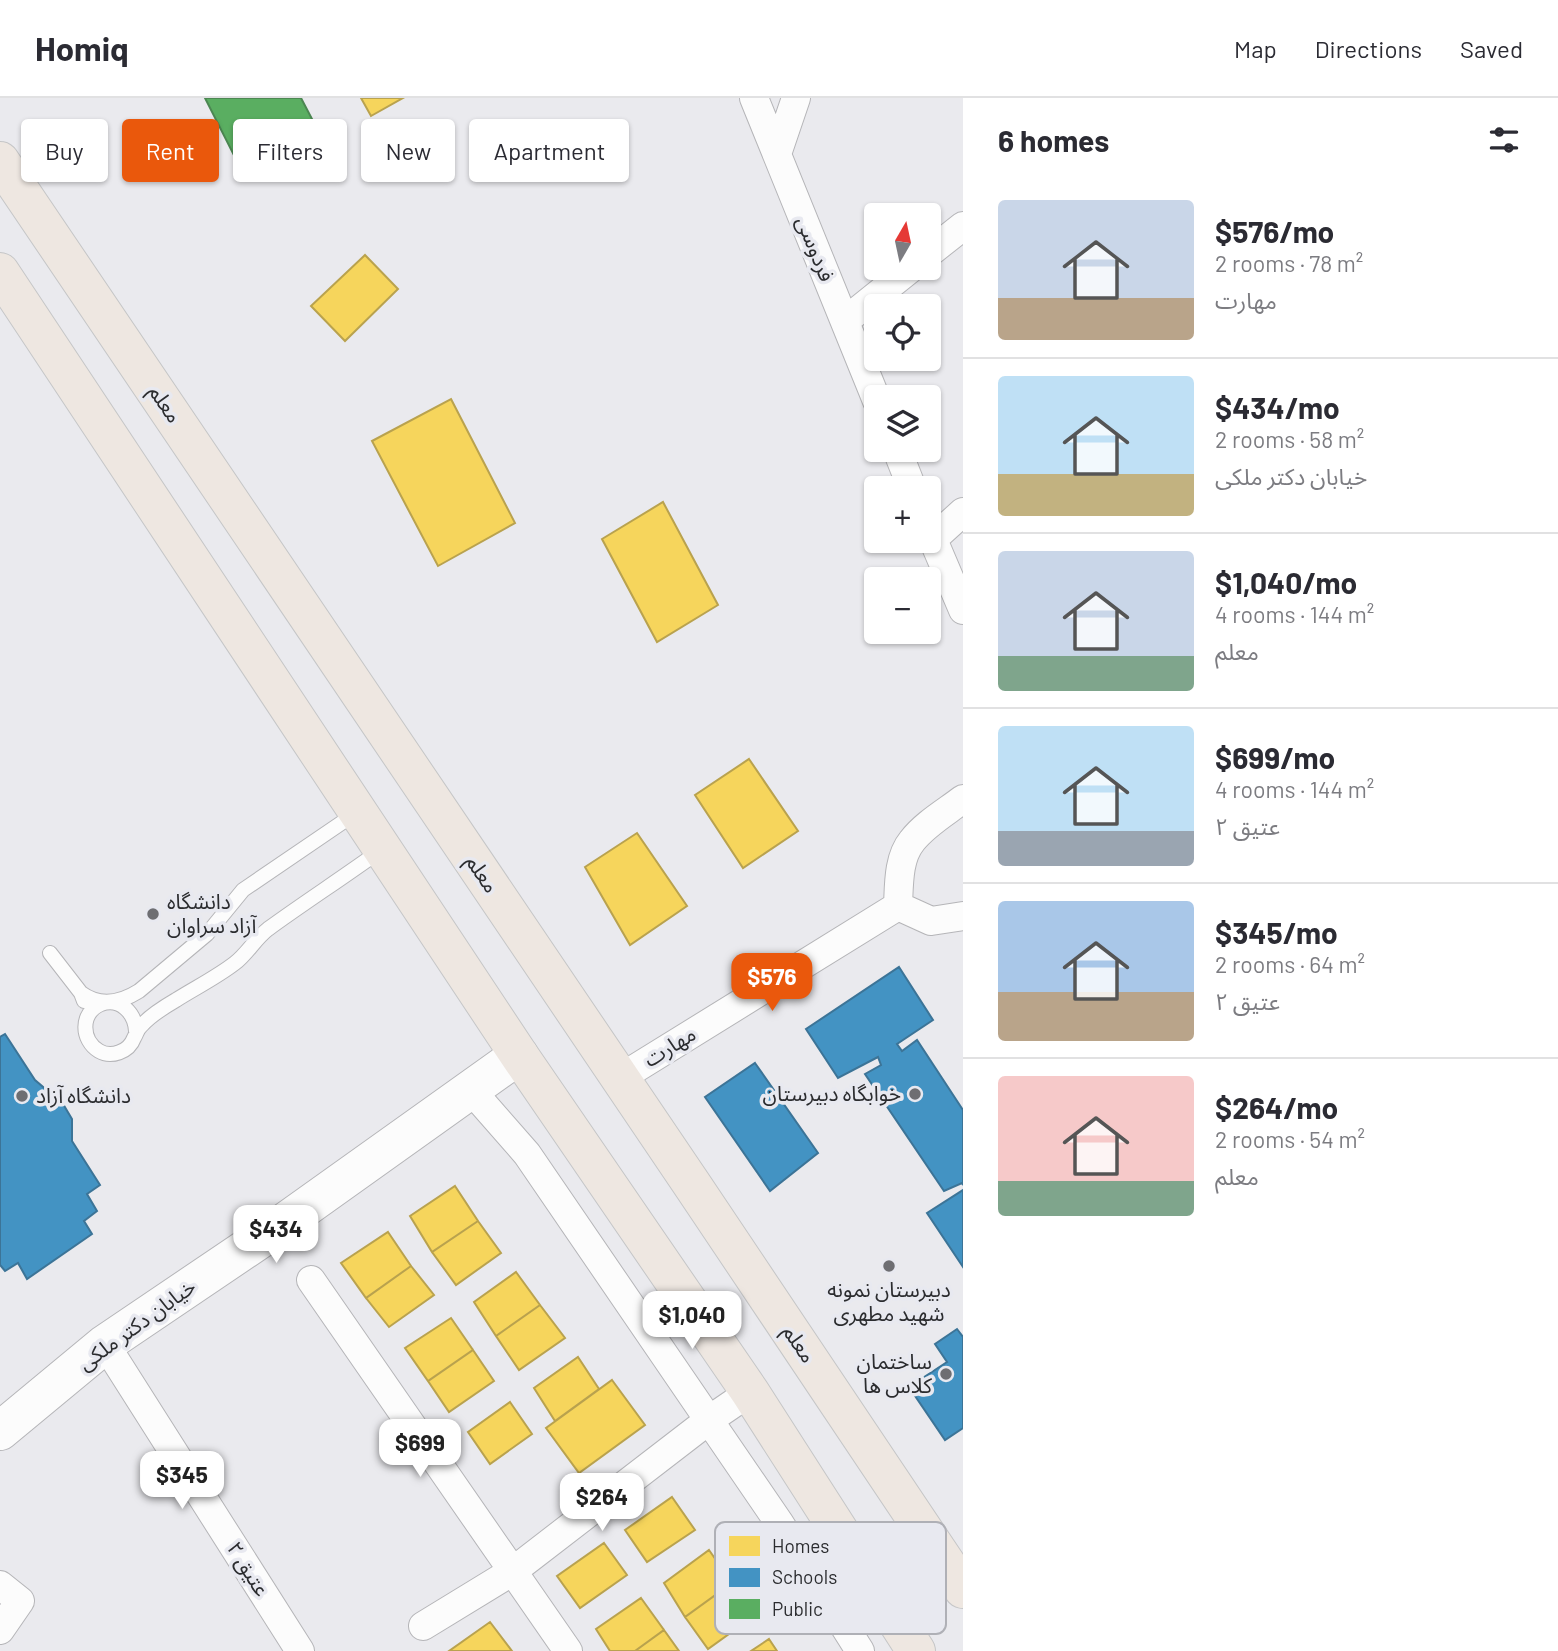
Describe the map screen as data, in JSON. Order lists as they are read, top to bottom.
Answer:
{
  "streets": {
    "main road": ["معلم"],
    "street": [
      "فردوسی",
      "مهارت",
      "خیابان دکتر ملکی",
      "عتیق ۲"
    ]
  },
  "crossings": [
    ["معلم", "مهارت"],
    ["خیابان دکتر ملکی", "عتیق ۲"]
  ],
  "places": [
    "دانشگاه آزاد سراوان",
    "خوابگاه دبیرستان",
    "دانشگاه آزاد",
    "دبیرستان نمونه شهید مطهری",
    "ساختمان کلاس ها"
  ],
  "legend": ["Homes", "Schools", "Public"],
  "north": "top",
  "page": {
    "header": "Homiq",
    "nav": ["Map", "Directions", "Saved"],
    "heading": "6 homes",
    "chip": [
      "Buy",
      "Rent",
      "Filters",
      "New",
      "Apartment"
    ],
    "list": [
      {
        "name": "$576/mo",
        "note": "2 rooms · 78 m² · مهارت"
      },
      {
        "name": "$434/mo",
        "note": "2 rooms · 58 m² · خیابان دکتر ملکی"
      },
      {
        "name": "$1,040/mo",
        "note": "4 rooms · 144 m² · معلم"
      },
      {
        "name": "$699/mo",
        "note": "4 rooms · 144 m² · عتیق ۲"
      },
      {
        "name": "$345/mo",
        "note": "2 rooms · 64 m² · عتیق ۲"
      },
      {
        "name": "$264/mo",
        "note": "2 rooms · 54 m² · معلم"
      }
    ],
    "map_buttons": ["+", "−"],
    "price": [
      "$576",
      "$434",
      "$1,040",
      "$699",
      "$345",
      "$264"
    ]
  }
}
